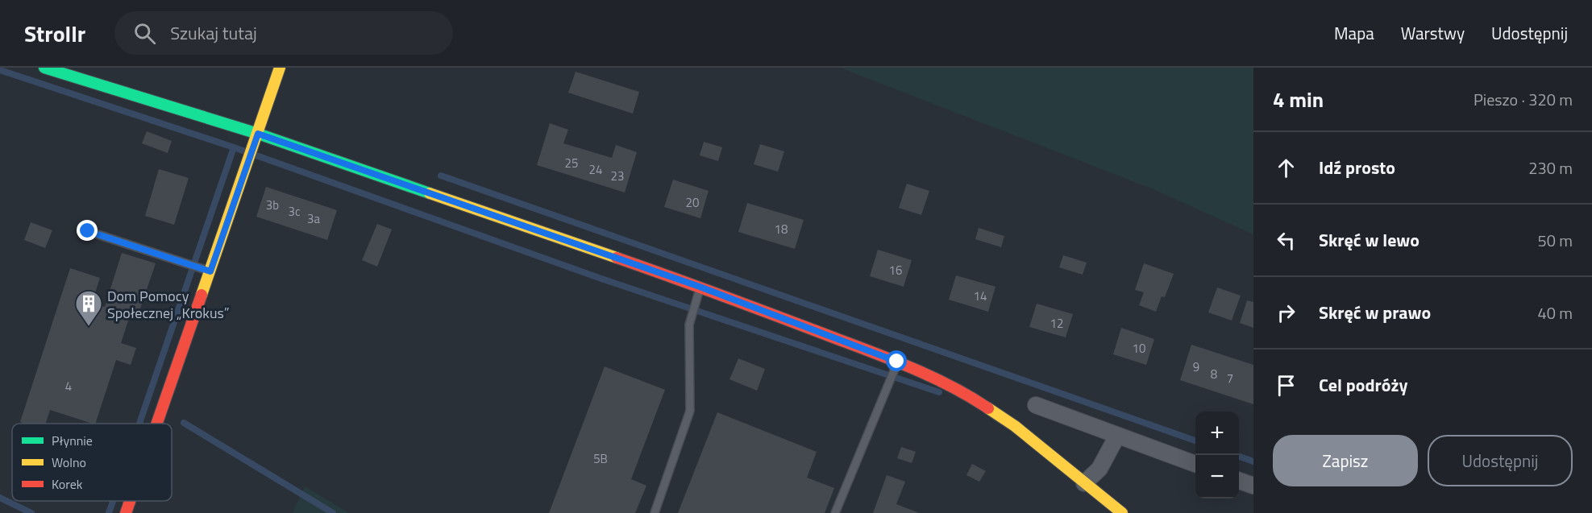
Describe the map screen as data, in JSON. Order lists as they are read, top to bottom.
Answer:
{
  "places": {
    "building": ["Dom Pomocy Społecznej „Krokus”"]
  },
  "house_numbers": [
    "25",
    "24",
    "23",
    "20",
    "3b",
    "3c",
    "3a",
    "18",
    "16",
    "14",
    "12",
    "10",
    "9",
    "8",
    "7",
    "4",
    "5B"
  ],
  "legend": ["Płynnie", "Wolno", "Korek"],
  "page": {
    "header": "Strollr",
    "search": "Szukaj tutaj",
    "nav": ["Mapa", "Warstwy", "Udostępnij"],
    "heading": ["4 min", "Pieszo · 320 m"],
    "list": [
      ["Idź prosto", "230 m"],
      ["Skręć w lewo", "50 m"],
      ["Skręć w prawo", "40 m"],
      "Cel podróży"
    ],
    "map_buttons": ["+", "−"],
    "buttons": ["Zapisz", "Udostępnij"]
  }
}
